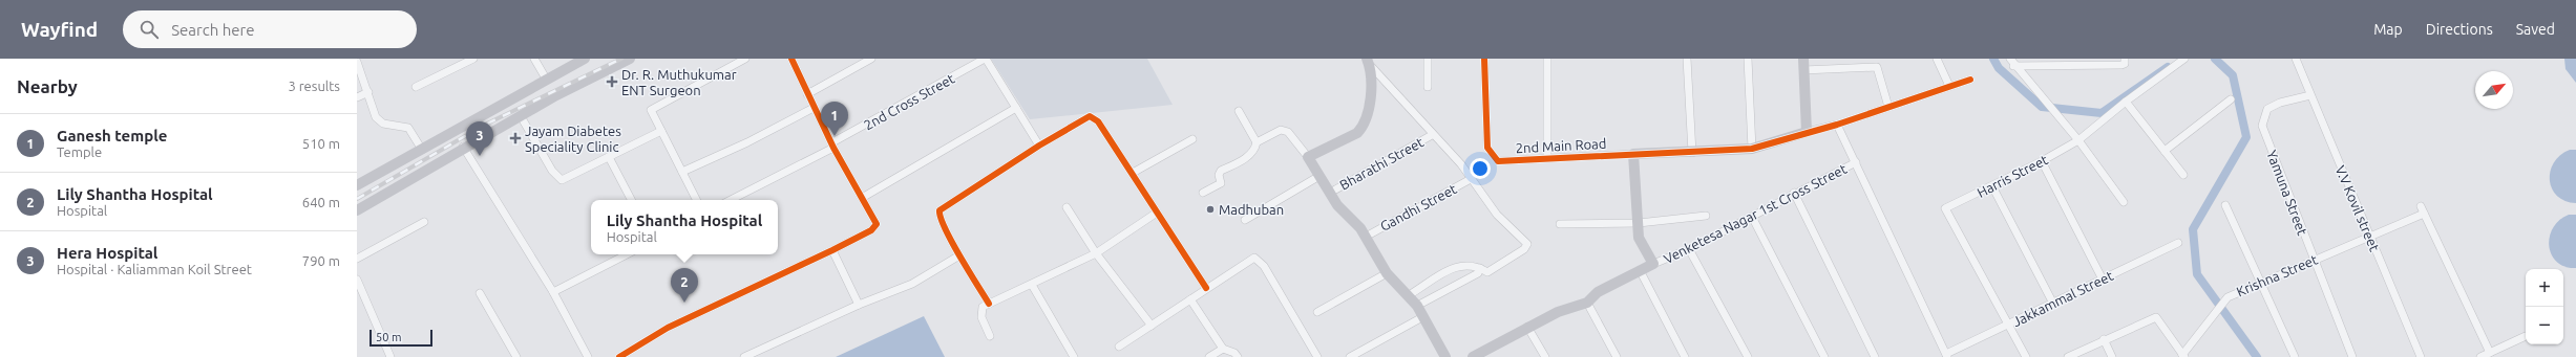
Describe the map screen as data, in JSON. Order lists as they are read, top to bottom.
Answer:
{
  "streets": {
    "street": [
      "2nd Cross Street",
      "2nd Main Road",
      "Bharathi Street",
      "Harris Street",
      "Yamuna Street",
      "Gandhi Street",
      "V.V Kovil street",
      "Venketesa Nagar 1st Cross Street",
      "Krishna Street",
      "Jakkammal Street"
    ]
  },
  "crossings": [
    ["Harris Street", "Jakkammal Street"],
    ["Yamuna Street", "V.V Kovil street"],
    ["Yamuna Street", "Krishna Street"],
    ["V.V Kovil street", "Krishna Street"]
  ],
  "places": {
    "health": ["Dr. R. Muthukumar ENT Surgeon", "Jayam Diabetes Speciality Clinic"],
    "other": ["Madhuban"]
  },
  "scale_bar": "50 m",
  "north": "top right",
  "page": {
    "header": "Wayfind",
    "search": "Search here",
    "nav": ["Map", "Directions", "Saved"],
    "heading": ["Nearby", "3 results"],
    "pins": ["1", "3", "2"],
    "list": [
      {
        "mark": "1",
        "name": "Ganesh temple",
        "note": "Temple",
        "value": "510 m"
      },
      {
        "mark": "2",
        "name": "Lily Shantha Hospital",
        "note": "Hospital",
        "value": "640 m"
      },
      {
        "mark": "3",
        "name": "Hera Hospital",
        "note": "Hospital · Kaliamman Koil Street",
        "value": "790 m"
      }
    ],
    "popup": ["Lily Shantha Hospital", "Hospital"],
    "map_buttons": ["+", "−"],
    "scale": "50 m"
  }
}
